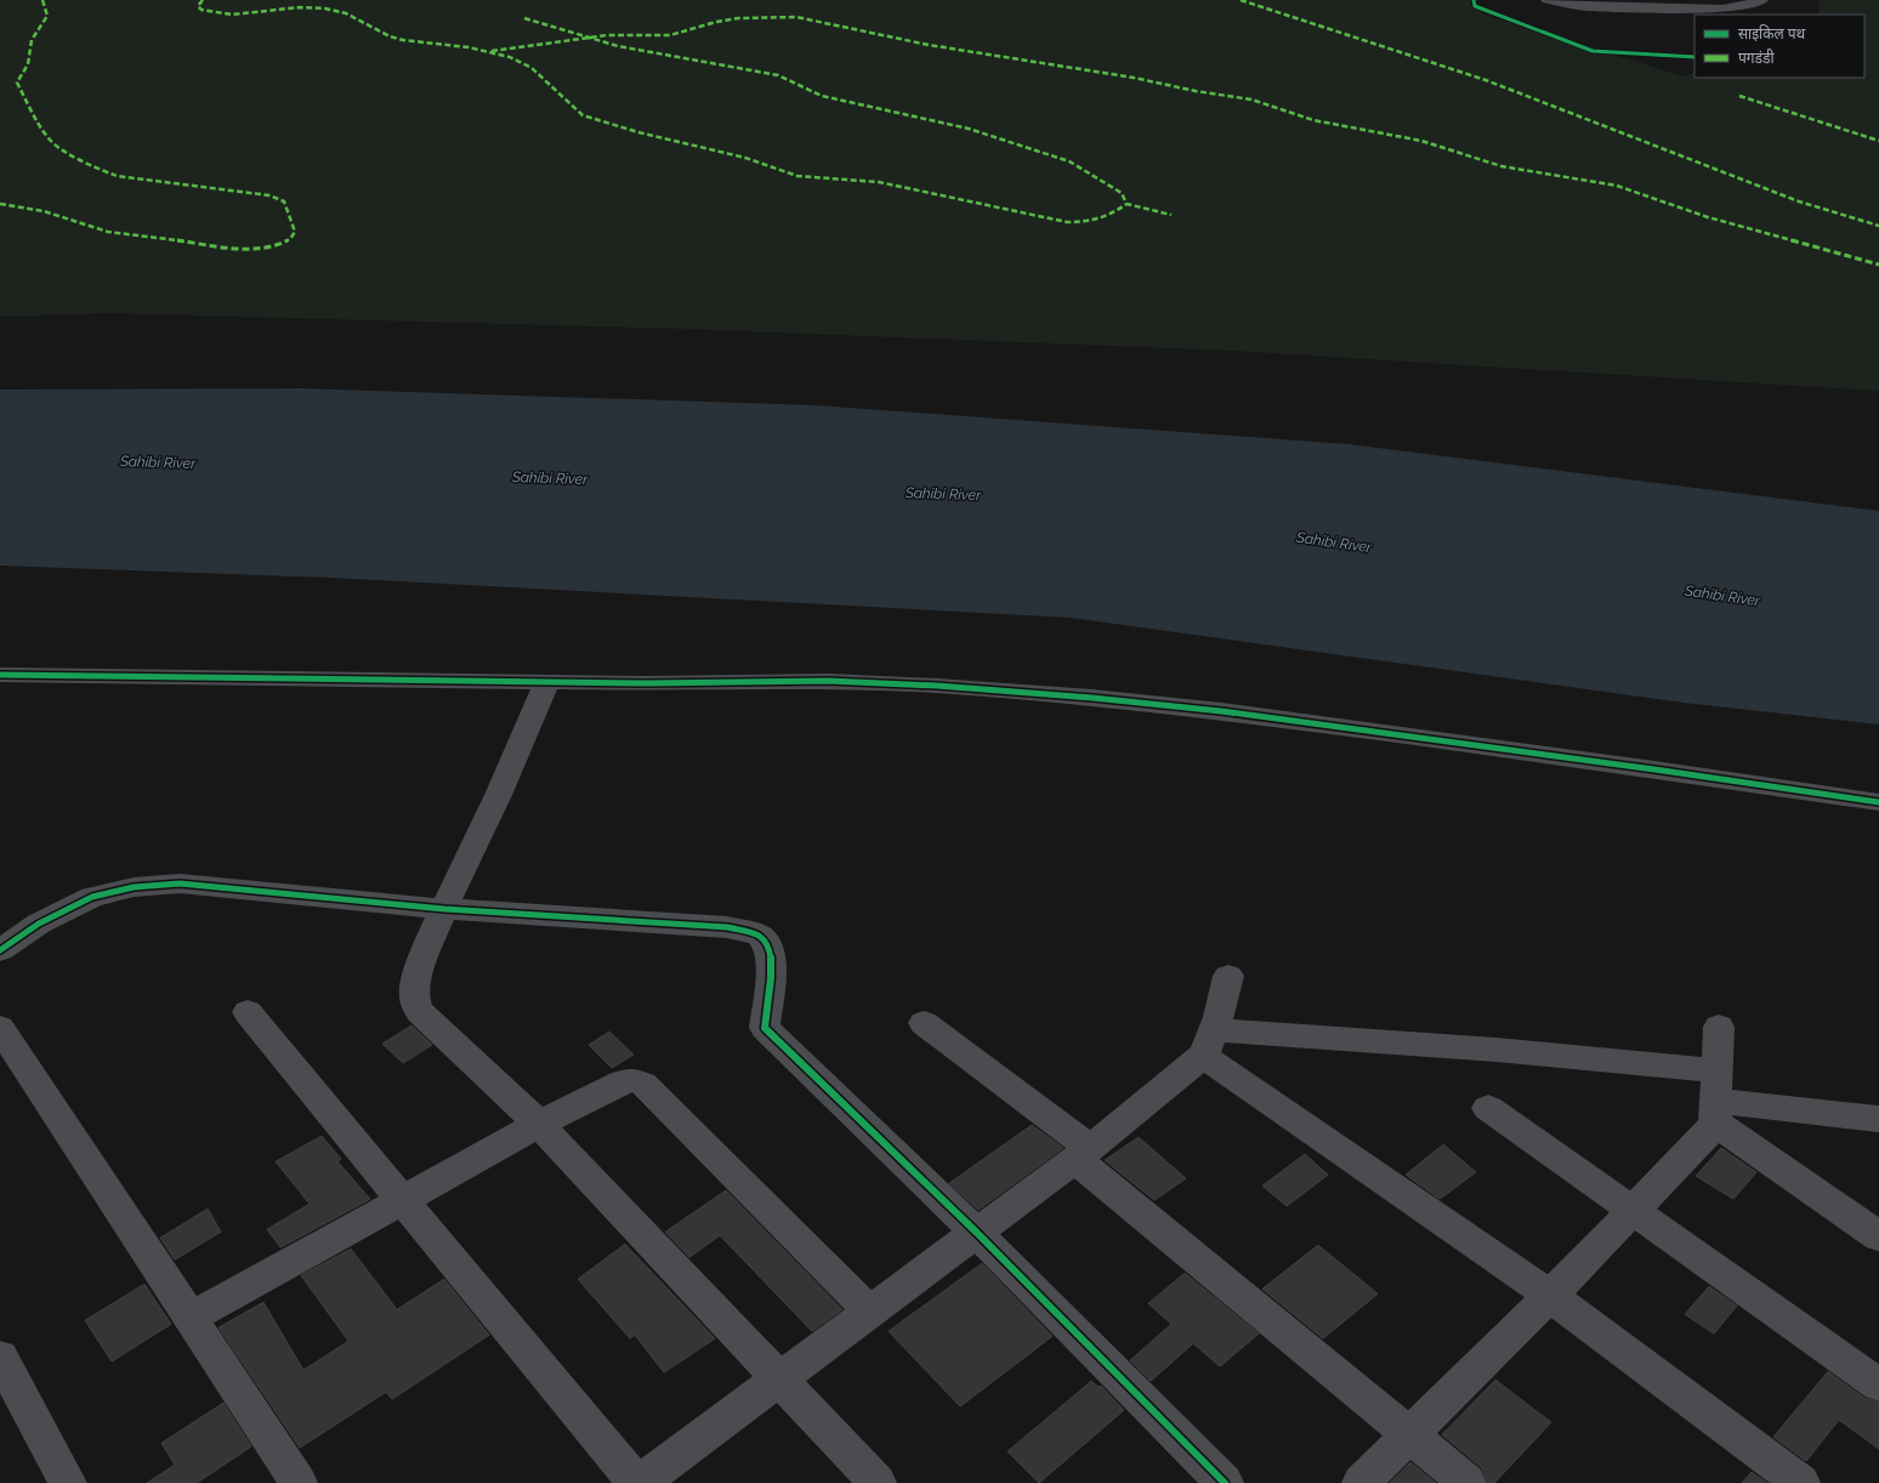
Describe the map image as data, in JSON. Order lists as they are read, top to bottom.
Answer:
{
  "water": ["Sahibi River"],
  "legend": ["साइकिल पथ", "पगडंडी"]
}
